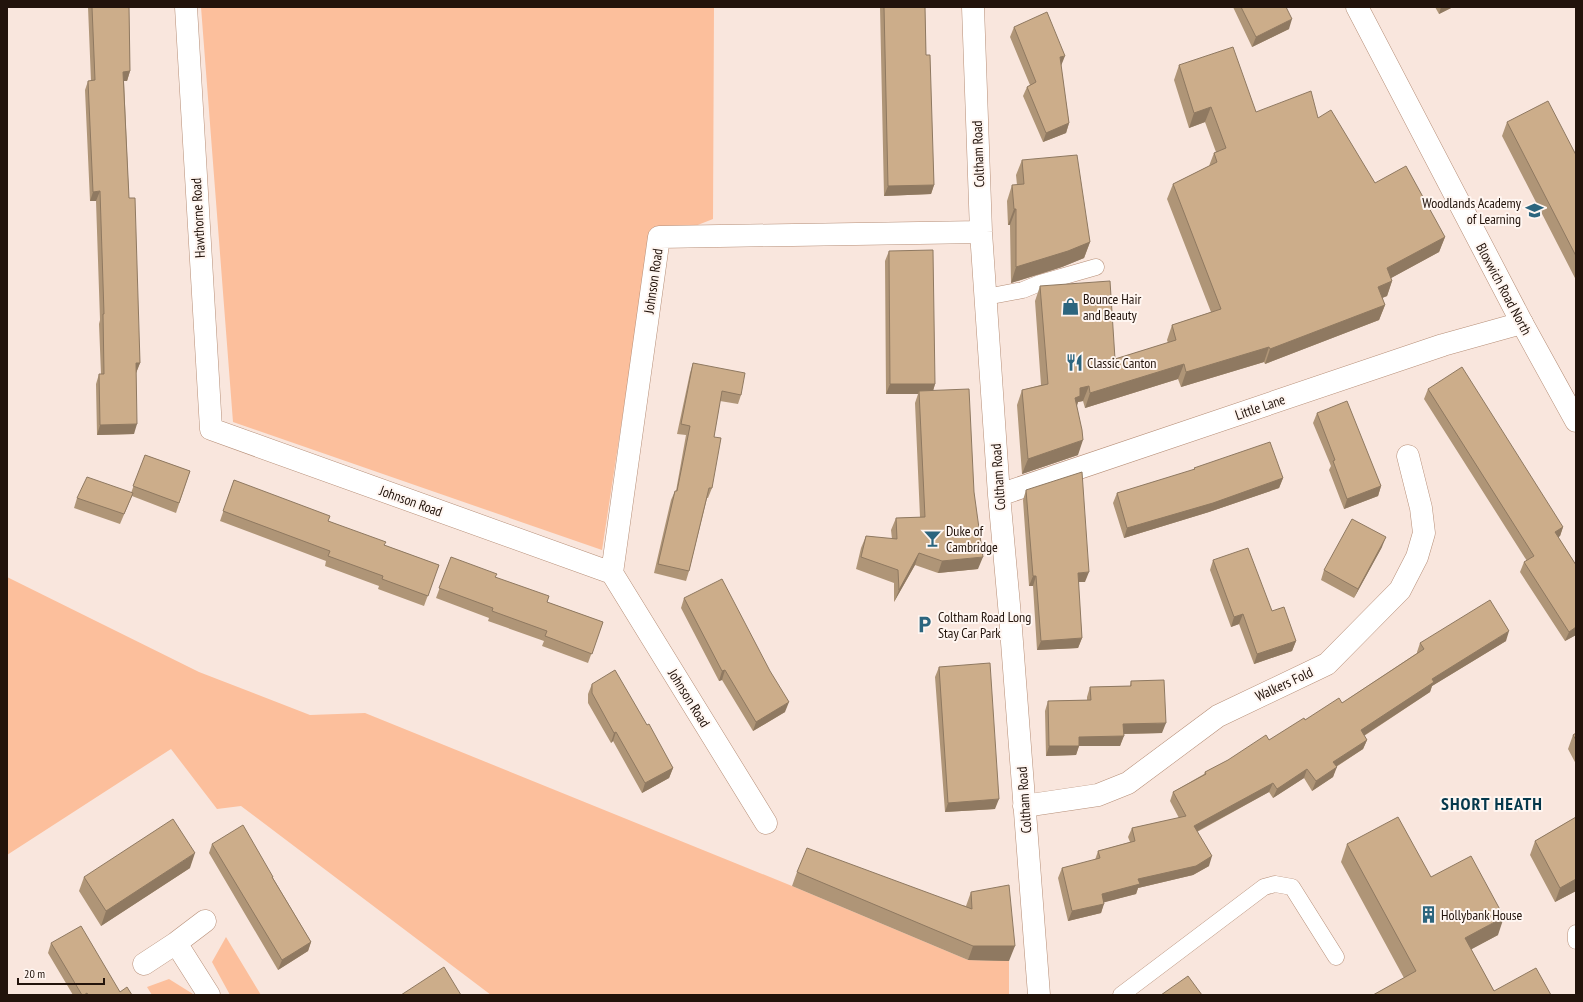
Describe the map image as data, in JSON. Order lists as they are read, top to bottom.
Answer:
{
  "streets": {
    "street": [
      "Coltham Road",
      "Hawthorne Road",
      "Johnson Road",
      "Bloxwich Road North",
      "Little Lane",
      "Walkers Fold"
    ]
  },
  "crossings": [
    ["Coltham Road", "Johnson Road"],
    ["Coltham Road", "Little Lane"],
    ["Coltham Road", "Walkers Fold"],
    ["Hawthorne Road", "Johnson Road"],
    ["Bloxwich Road North", "Little Lane"]
  ],
  "districts": ["SHORT HEATH"],
  "places": {
    "school or university": ["Woodlands Academy of Learning"],
    "shop": ["Bounce Hair and Beauty"],
    "restaurant": ["Classic Canton"],
    "bar": ["Duke of Cambridge"],
    "parking": ["Coltham Road Long Stay Car Park"],
    "building": ["Hollybank House"]
  },
  "scale_bar": "20 m"
}
